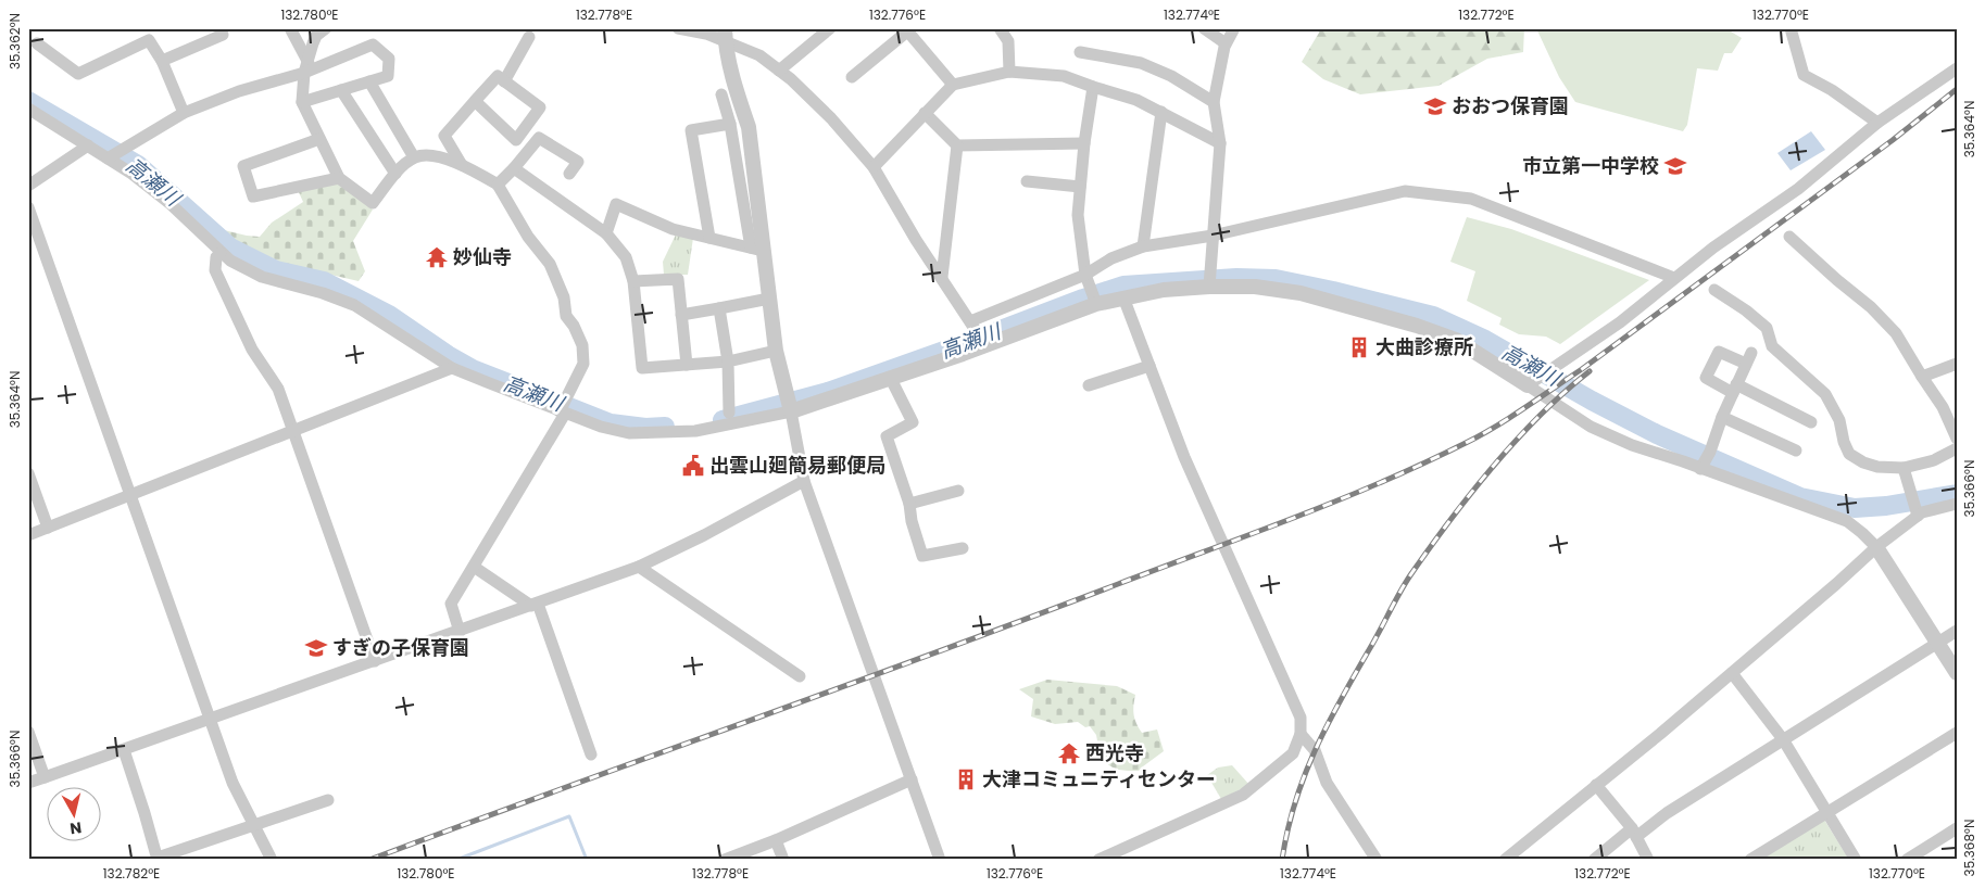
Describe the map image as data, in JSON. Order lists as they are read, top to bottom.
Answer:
{
  "water": ["高瀬川"],
  "places": {
    "school or university": ["おおつ保育園", "市立第一中学校", "すぎの子保育園"],
    "temple": ["妙仙寺", "西光寺"],
    "building": ["大曲診療所", "大津コミュニティセンター"],
    "public building": ["出雲山廻簡易郵便局"]
  },
  "north": "bottom",
  "coordinates": [
    "132.780°E",
    "132.778°E",
    "132.776°E",
    "132.774°E",
    "132.772°E",
    "132.770°E",
    "35.362°N",
    "35.364°N",
    "35.366°N",
    "35.368°N",
    "132.782°E"
  ]
}
